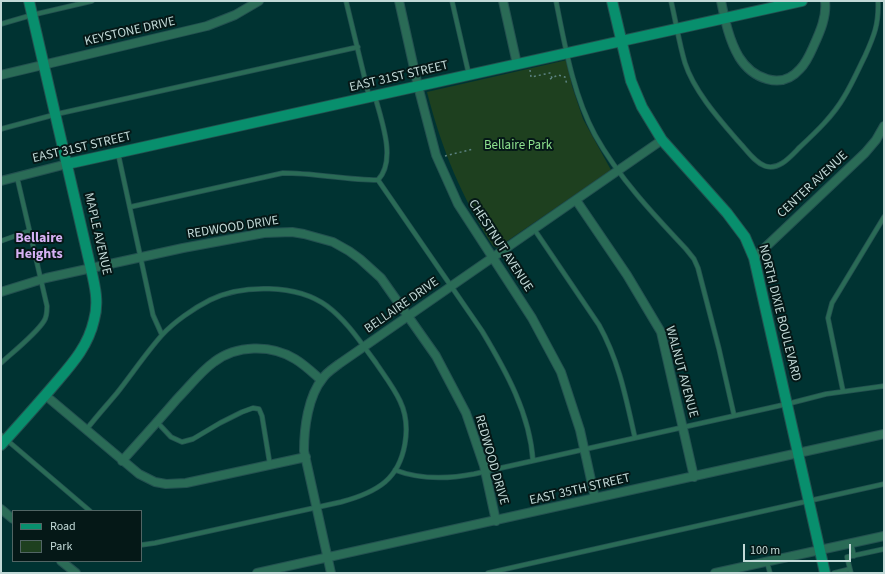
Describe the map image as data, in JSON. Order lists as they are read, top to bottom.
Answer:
{
  "streets": {
    "street": [
      "KEYSTONE DRIVE",
      "EAST 31ST STREET",
      "CENTER AVENUE",
      "REDWOOD DRIVE",
      "MAPLE AVENUE",
      "CHESTNUT AVENUE",
      "BELLAIRE DRIVE",
      "NORTH DIXIE BOULEVARD",
      "WALNUT AVENUE",
      "EAST 35TH STREET"
    ]
  },
  "crossings": [
    ["KEYSTONE DRIVE", "MAPLE AVENUE"],
    ["EAST 31ST STREET", "MAPLE AVENUE"],
    ["EAST 31ST STREET", "CHESTNUT AVENUE"],
    ["EAST 31ST STREET", "NORTH DIXIE BOULEVARD"],
    ["CENTER AVENUE", "NORTH DIXIE BOULEVARD"],
    ["REDWOOD DRIVE", "MAPLE AVENUE"],
    ["REDWOOD DRIVE", "BELLAIRE DRIVE"],
    ["REDWOOD DRIVE", "EAST 35TH STREET"],
    ["CHESTNUT AVENUE", "BELLAIRE DRIVE"],
    ["CHESTNUT AVENUE", "EAST 35TH STREET"],
    ["BELLAIRE DRIVE", "NORTH DIXIE BOULEVARD"],
    ["BELLAIRE DRIVE", "WALNUT AVENUE"],
    ["BELLAIRE DRIVE", "EAST 35TH STREET"],
    ["NORTH DIXIE BOULEVARD", "EAST 35TH STREET"],
    ["WALNUT AVENUE", "EAST 35TH STREET"]
  ],
  "districts": ["Bellaire Heights"],
  "parks": ["Bellaire Park"],
  "legend": ["Road", "Park"],
  "scale_bar": "100 m"
}
